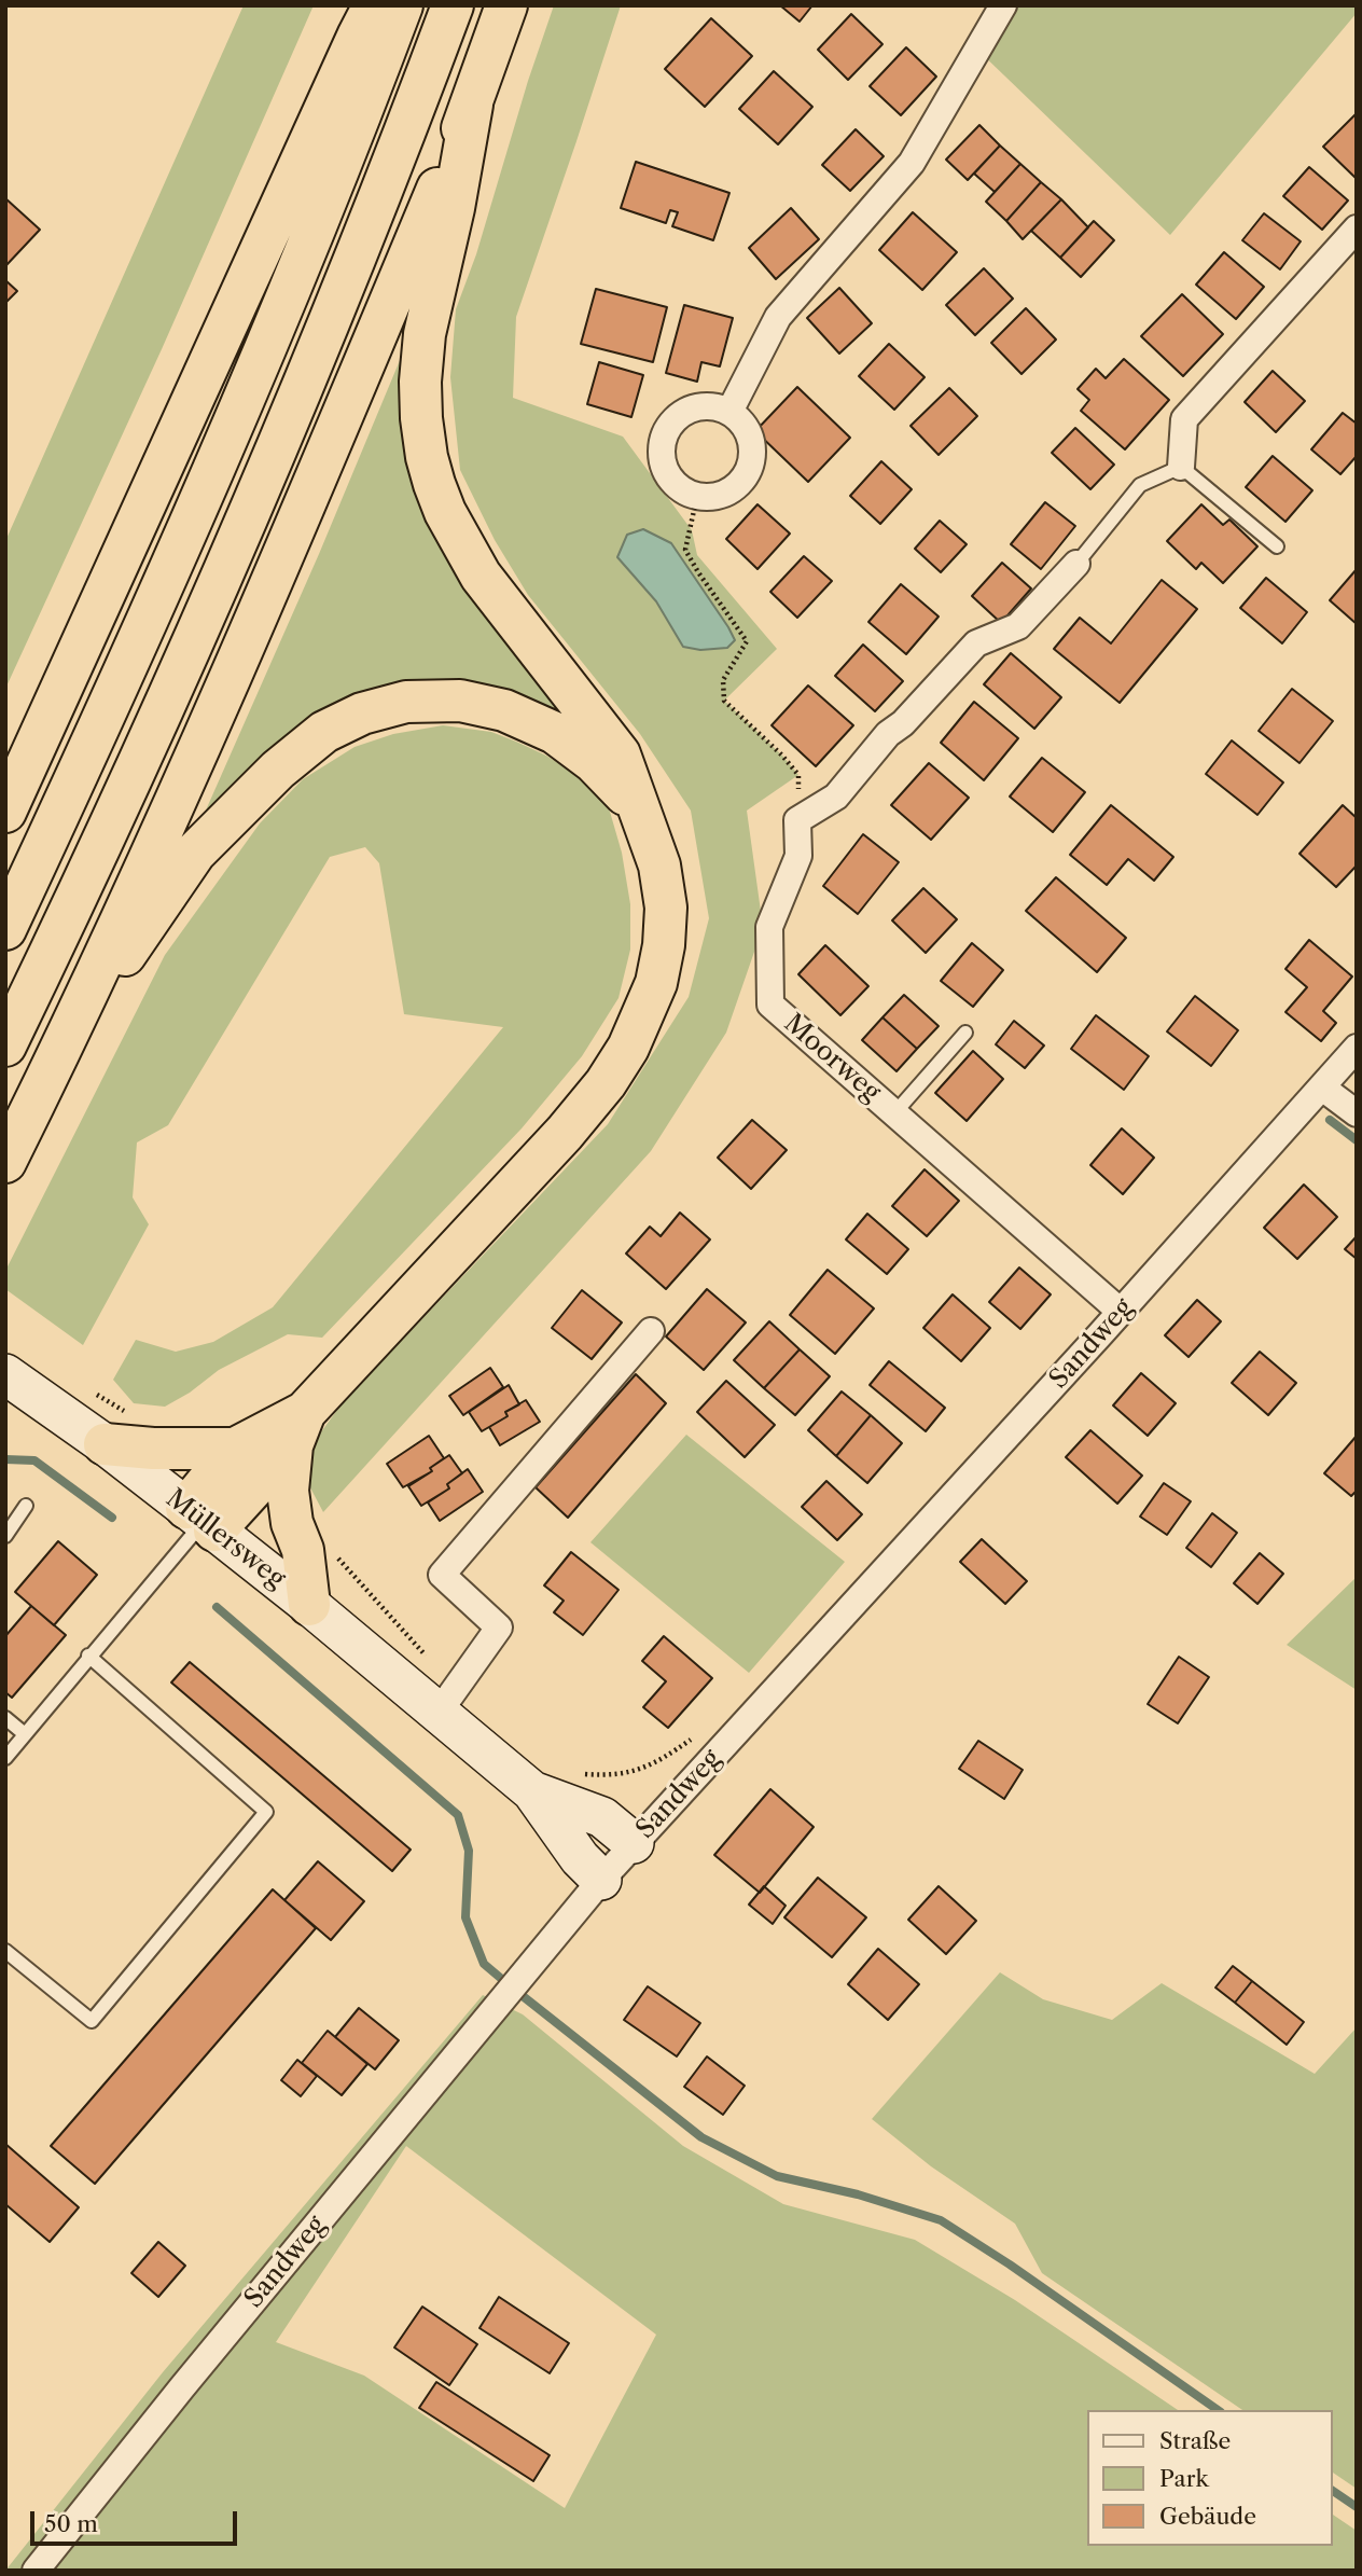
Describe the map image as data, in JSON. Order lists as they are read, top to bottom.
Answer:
{
  "streets": {
    "street": ["Moorweg", "Sandweg", "Müllersweg"]
  },
  "crossings": [
    ["Moorweg", "Sandweg"],
    ["Sandweg", "Müllersweg"]
  ],
  "legend": ["Straße", "Park", "Gebäude"],
  "scale_bar": "50 m"
}
